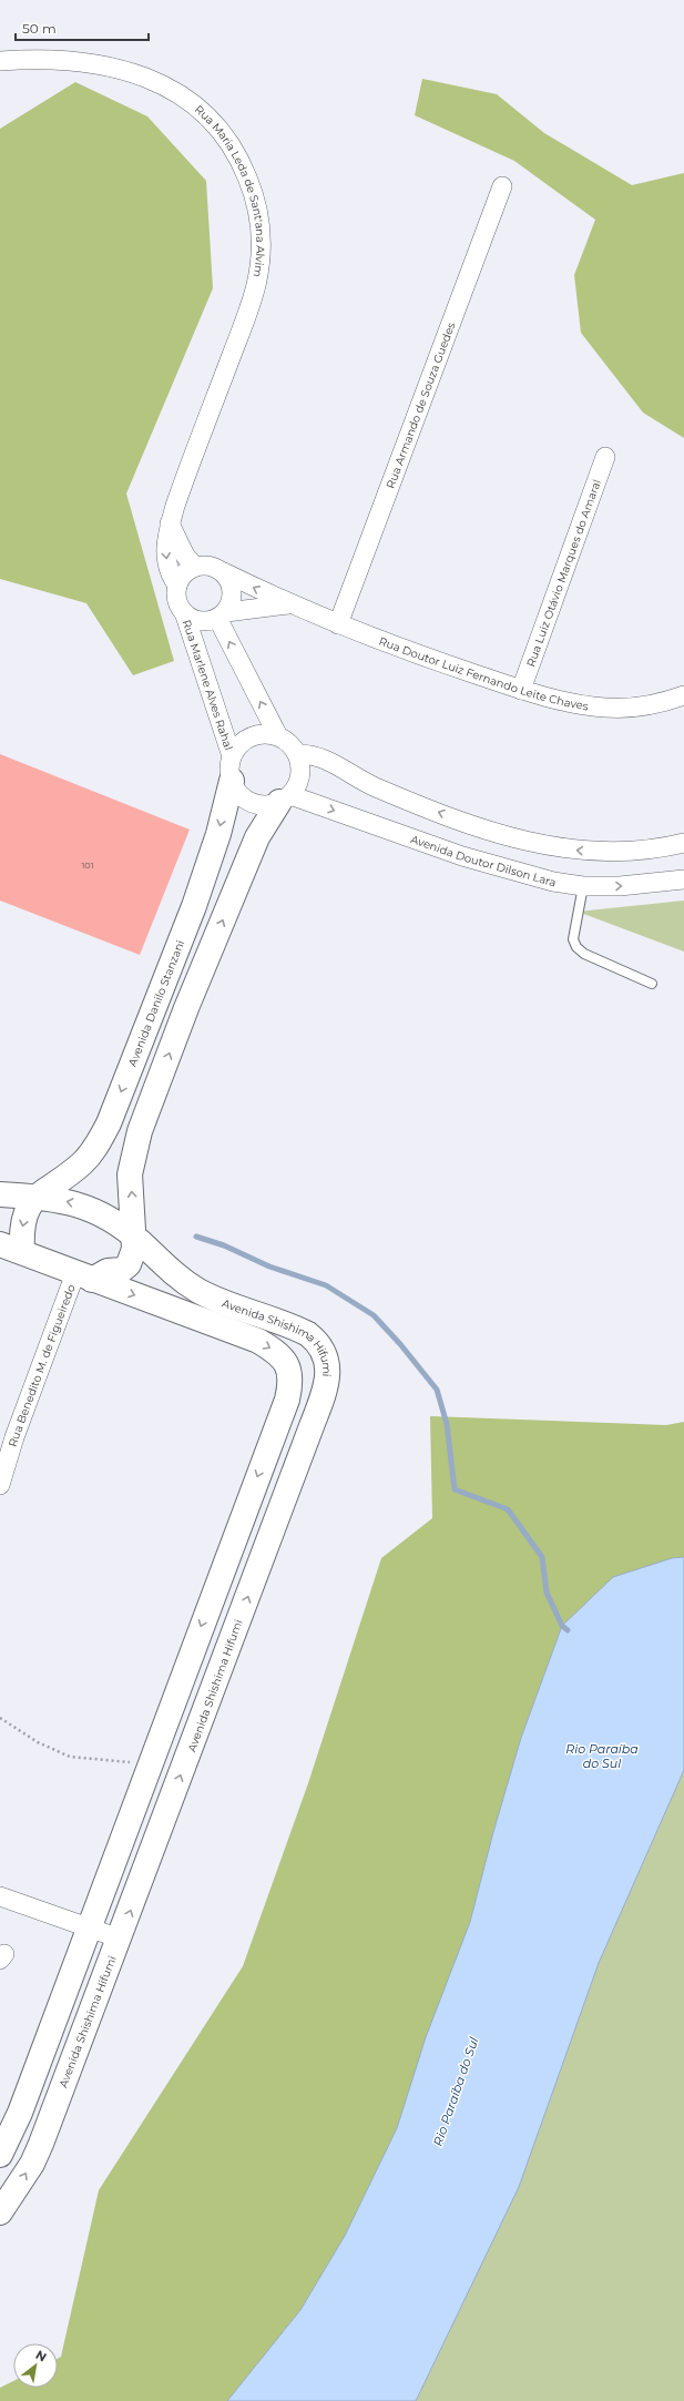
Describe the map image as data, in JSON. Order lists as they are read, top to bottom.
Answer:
{
  "streets": {
    "street": [
      "Rua Maria Leda de Sant'ana Alvim",
      "Rua Armando de Souza Guedes",
      "Rua Luiz Otávio Marques do Amaral",
      "Rua Doutor Luiz Fernando Leite Chaves",
      "Rua Marlene Alves Rahal",
      "Avenida Doutor Dilson Lara",
      "Avenida Danilo Stanzani",
      "Avenida Shishima Hifumi",
      "Rua Benedito M. de Figueiredo"
    ]
  },
  "crossings": [
    ["Rua Maria Leda de Sant'ana Alvim", "Rua Doutor Luiz Fernando Leite Chaves"],
    ["Rua Maria Leda de Sant'ana Alvim", "Rua Marlene Alves Rahal"],
    ["Rua Armando de Souza Guedes", "Rua Doutor Luiz Fernando Leite Chaves"],
    ["Rua Luiz Otávio Marques do Amaral", "Rua Doutor Luiz Fernando Leite Chaves"],
    ["Rua Doutor Luiz Fernando Leite Chaves", "Rua Marlene Alves Rahal"],
    ["Rua Marlene Alves Rahal", "Avenida Doutor Dilson Lara"],
    ["Rua Marlene Alves Rahal", "Avenida Danilo Stanzani"],
    ["Avenida Doutor Dilson Lara", "Avenida Danilo Stanzani"],
    ["Avenida Danilo Stanzani", "Avenida Shishima Hifumi"],
    ["Avenida Shishima Hifumi", "Rua Benedito M. de Figueiredo"]
  ],
  "water": ["Rio Paraíba do Sul"],
  "house_numbers": ["101"],
  "scale_bar": "50 m",
  "north": "top right"
}
